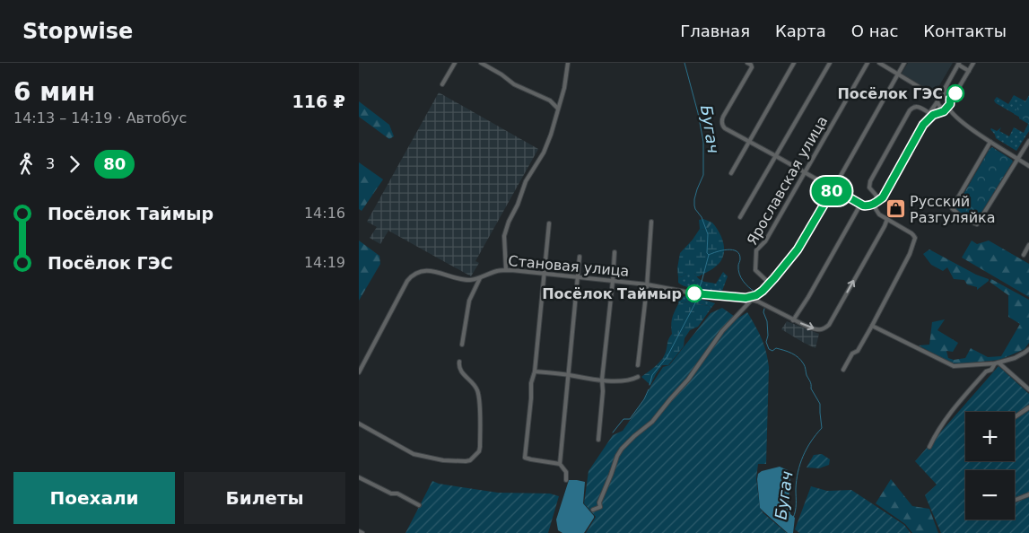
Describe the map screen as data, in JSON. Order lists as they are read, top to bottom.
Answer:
{
  "streets": {
    "street": ["Ярославская улица", "Становая улица"]
  },
  "water": ["Бугач"],
  "places": {
    "other": ["Посёлок ГЭС", "Посёлок Таймыр"],
    "shop": ["Русский Разгуляйка"]
  },
  "lines": ["bus line 80"],
  "page": {
    "header": "Stopwise",
    "nav": [
      "Главная",
      "Карта",
      "О нас",
      "Контакты"
    ],
    "heading": ["6 мин", "14:13 – 14:19 · Автобус", "116 ₽"],
    "on_map": "80",
    "legs": ["3", "80"],
    "list": [
      {
        "name": "Посёлок Таймыр",
        "value": "14:16"
      },
      {
        "name": "Посёлок ГЭС",
        "value": "14:19"
      }
    ],
    "map_buttons": ["+", "−"],
    "buttons": ["Поехали", "Билеты"]
  }
}
